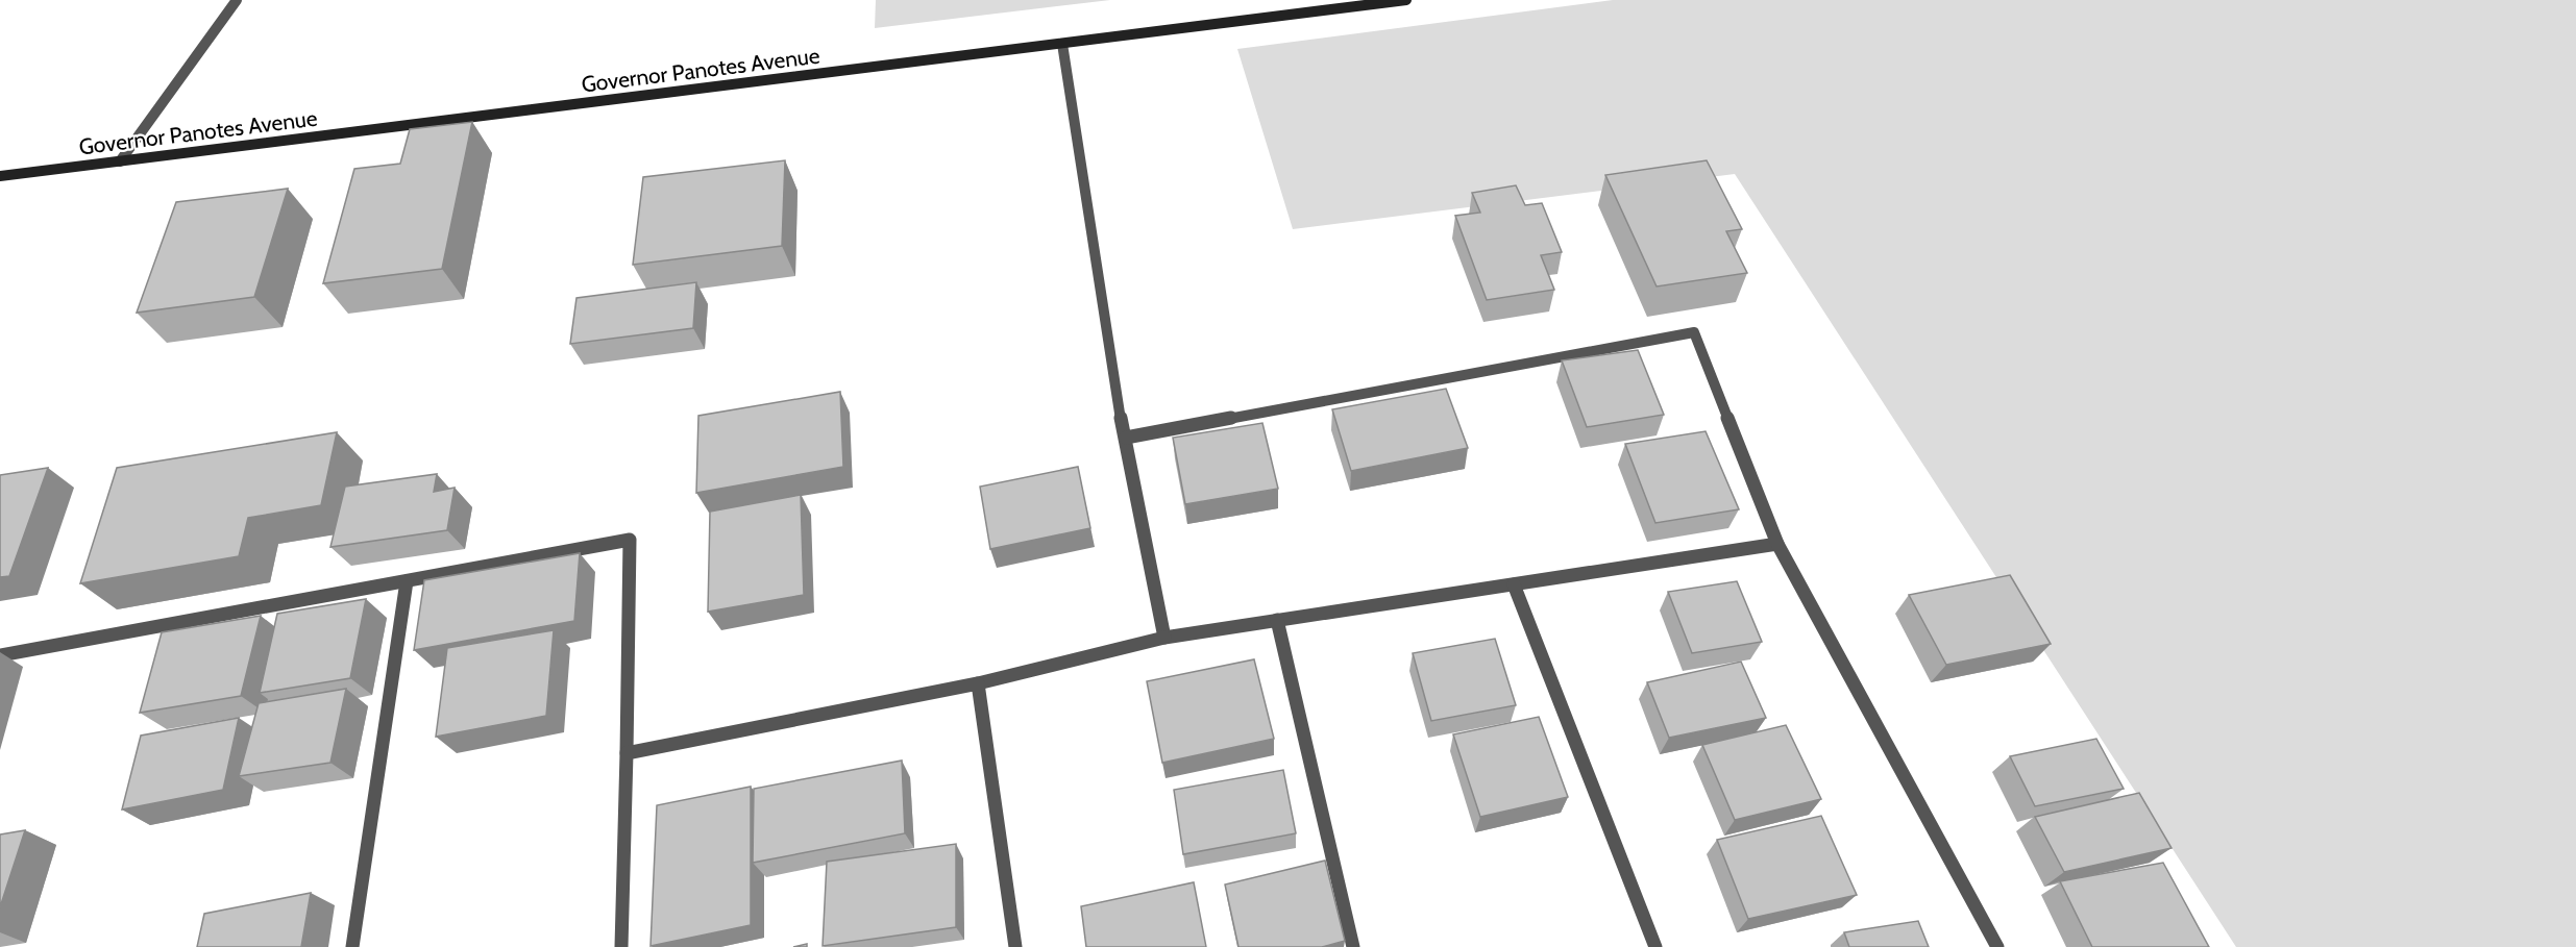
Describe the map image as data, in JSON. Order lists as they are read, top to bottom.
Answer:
{
  "streets": {
    "main road": ["Governor Panotes Avenue"]
  }
}
